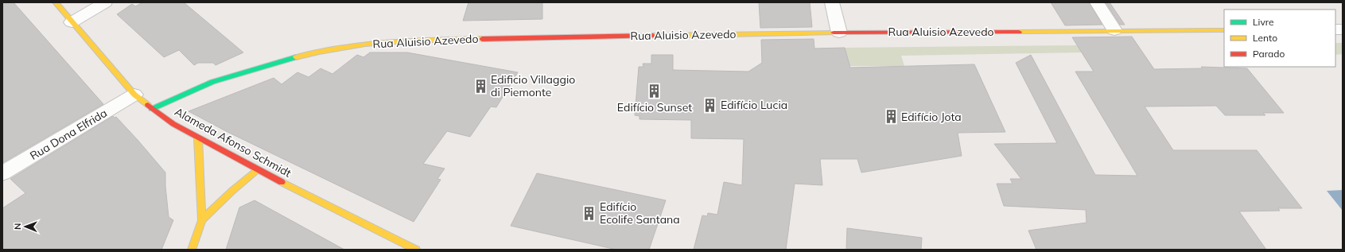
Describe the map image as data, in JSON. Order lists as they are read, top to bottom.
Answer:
{
  "streets": {
    "street": ["Rua Aluisio Azevedo", "Rua Dona Elfrida", "Alameda Afonso Schmidt"]
  },
  "crossings": [
    ["Rua Aluisio Azevedo", "Alameda Afonso Schmidt"],
    ["Rua Dona Elfrida", "Alameda Afonso Schmidt"]
  ],
  "places": {
    "building": [
      "Edificio Villaggio di Piemonte",
      "Edifício Sunset",
      "Edifício Lucia",
      "Edifício Jota",
      "Edifício Ecolife Santana"
    ]
  },
  "legend": ["Livre", "Lento", "Parado"],
  "north": "left"
}
